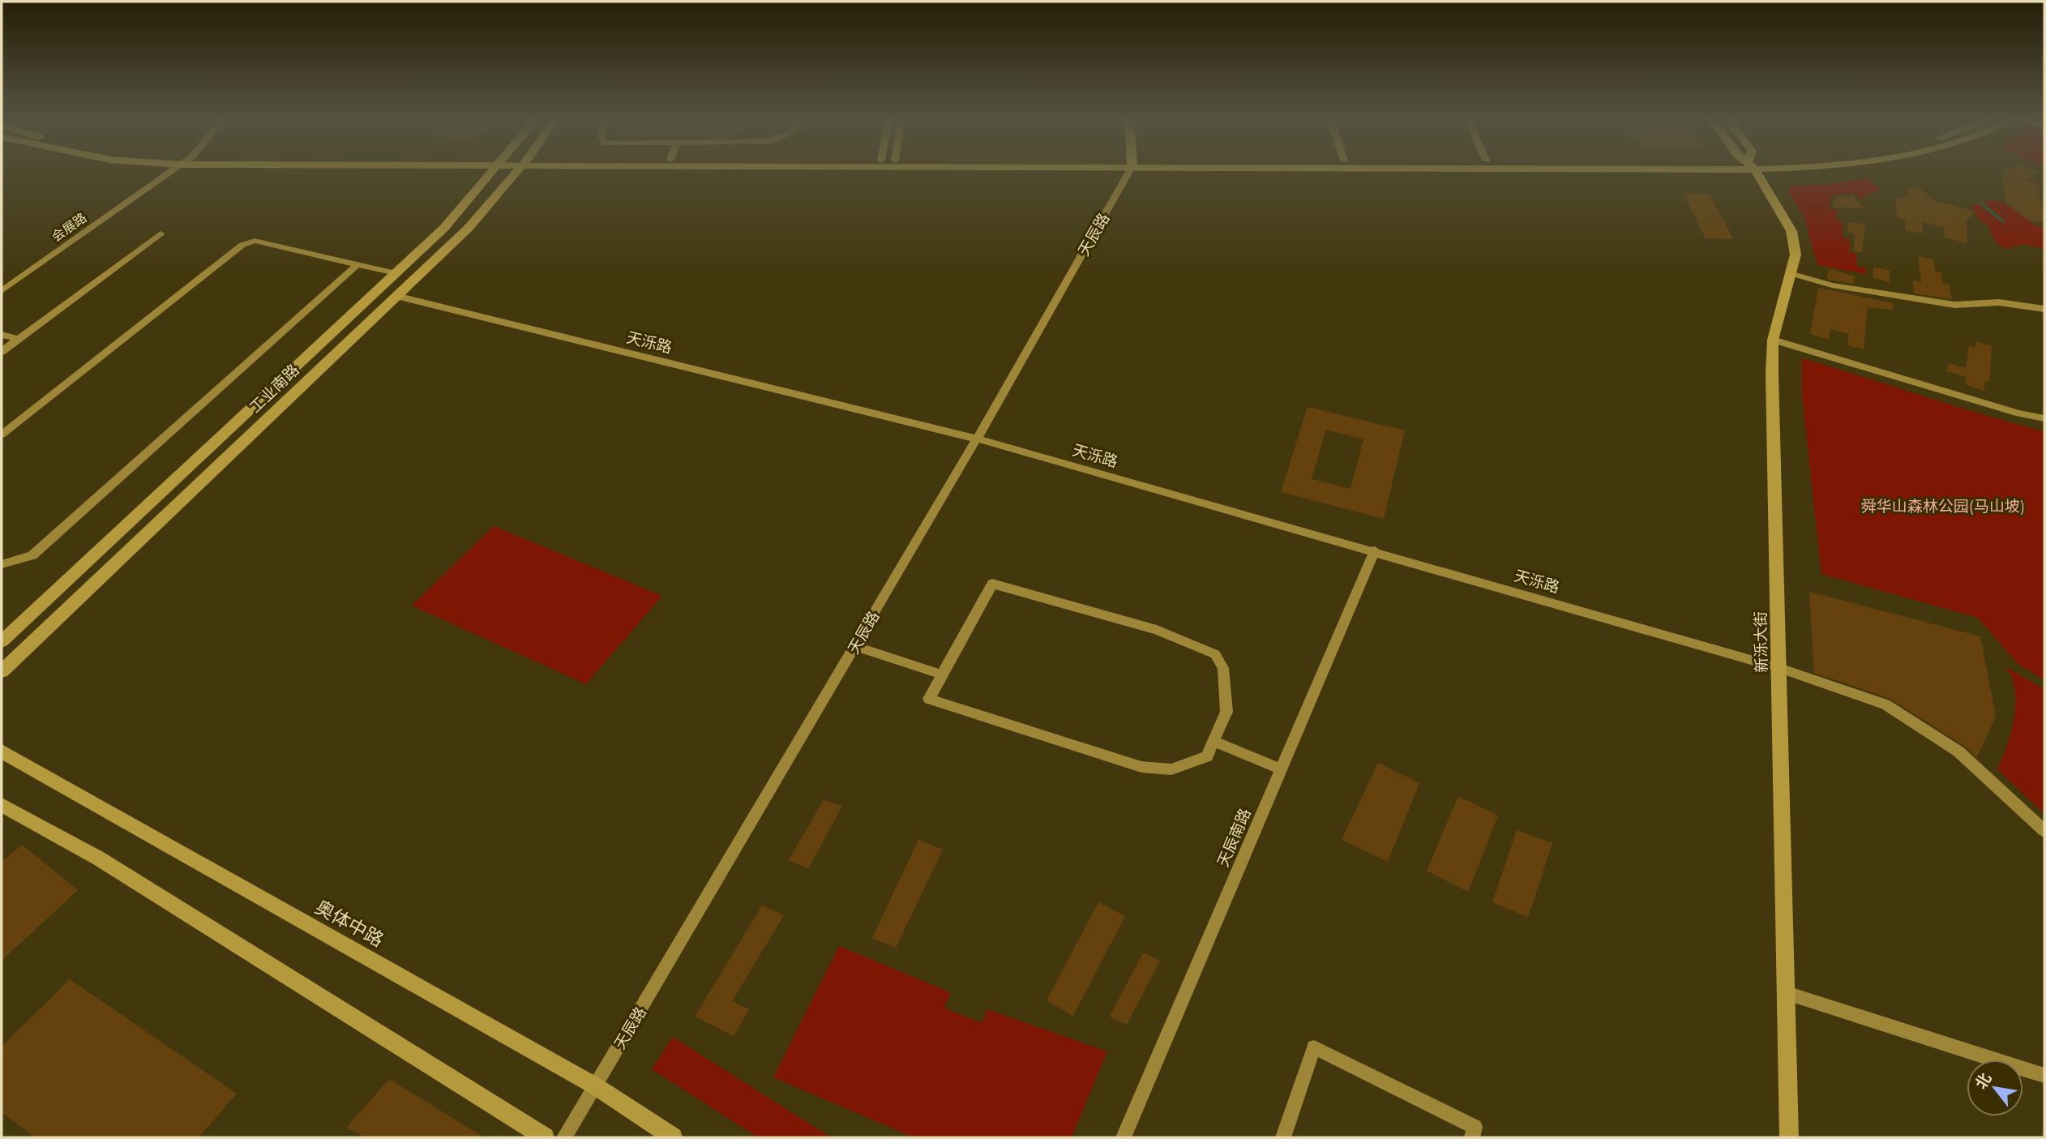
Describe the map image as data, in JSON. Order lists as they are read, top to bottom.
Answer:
{
  "streets": {
    "main road": ["工业南路", "新泺大街", "奥体中路"],
    "street": [
      "会展路",
      "天辰路",
      "天泺路",
      "天辰南路"
    ]
  },
  "crossings": [
    ["天辰路", "天泺路"],
    ["天辰路", "奥体中路"],
    ["天泺路", "工业南路"],
    ["天泺路", "新泺大街"],
    ["天泺路", "天辰南路"]
  ],
  "parks": ["舜华山森林公园(马山坡)"],
  "north": "top left"
}
